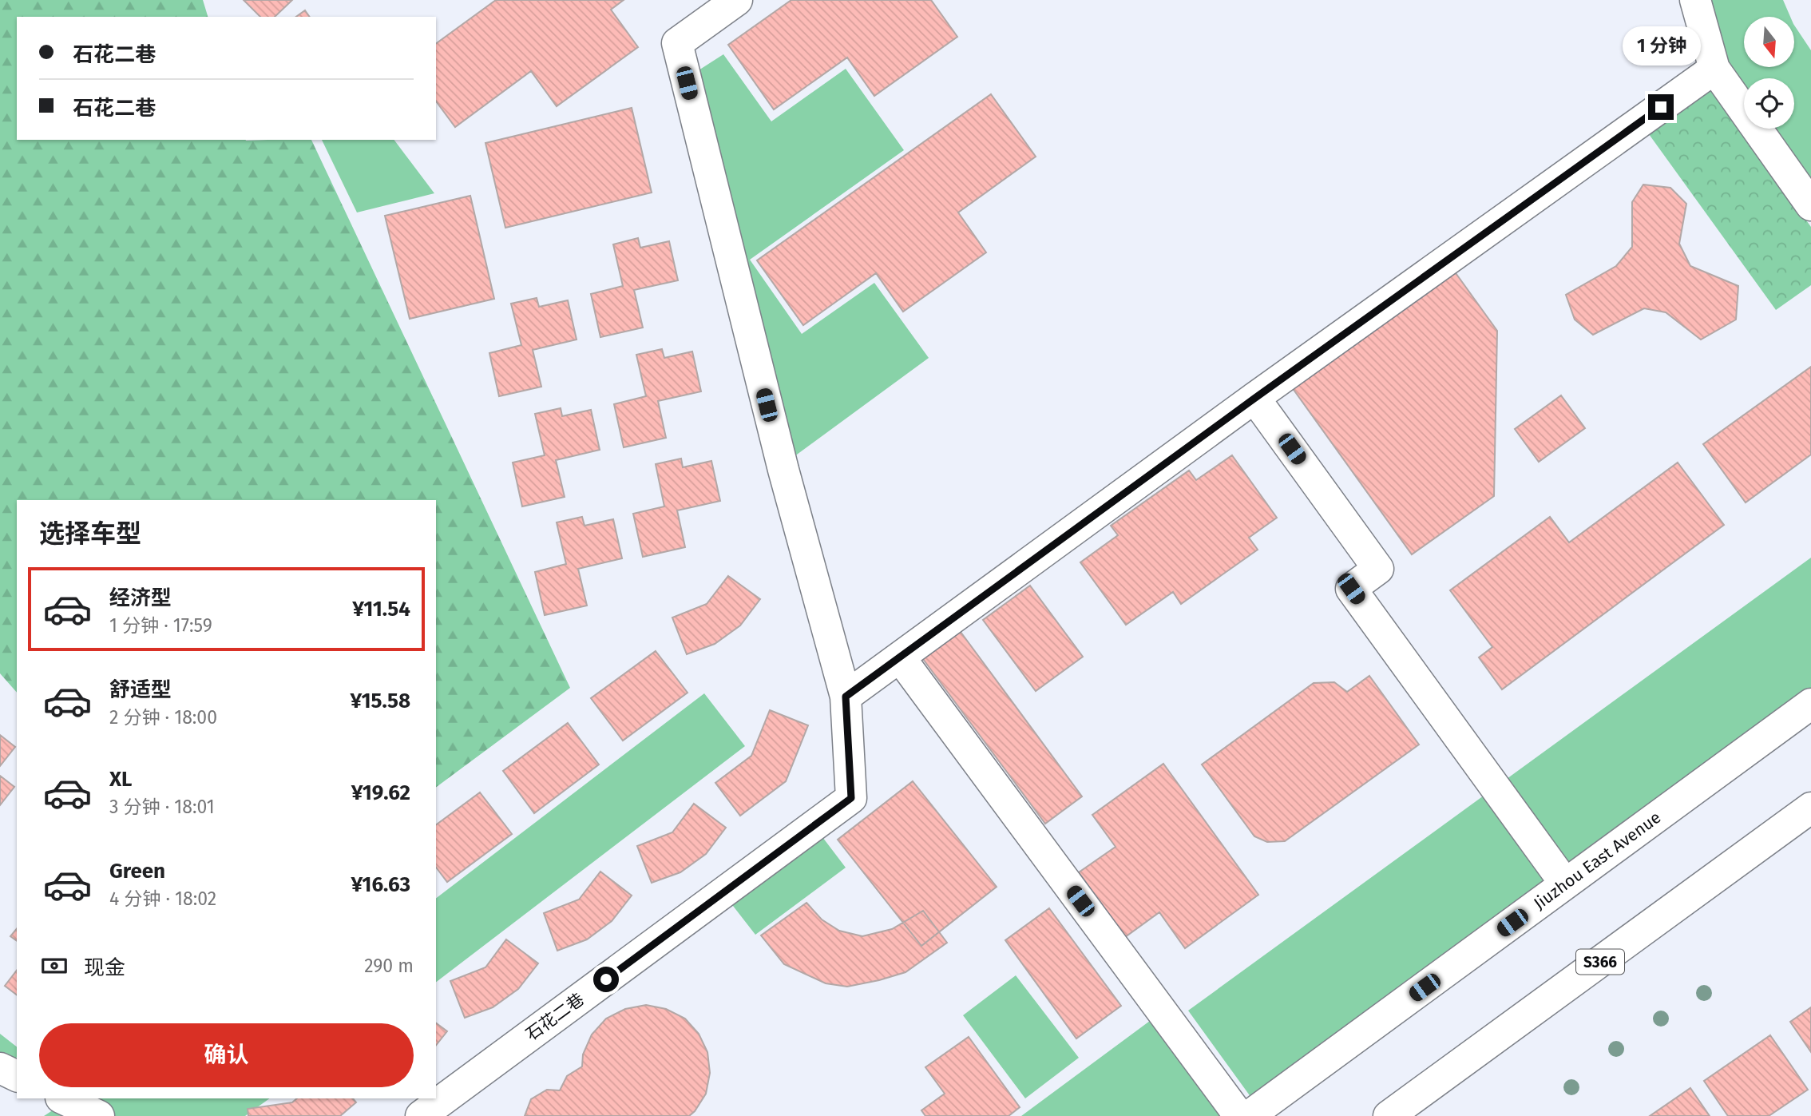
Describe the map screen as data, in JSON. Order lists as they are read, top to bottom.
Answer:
{
  "streets": {
    "street": ["Jiuzhou East Avenue", "S366", "石花二巷"]
  },
  "north": "bottom",
  "page": {
    "banner": ["石花二巷", "石花二巷"],
    "bubble": "1 分钟",
    "heading": "选择车型",
    "list": [
      {
        "name": "经济型",
        "note": "1 分钟 · 17:59",
        "value": "¥11.54"
      },
      {
        "name": "舒适型",
        "note": "2 分钟 · 18:00",
        "value": "¥15.58"
      },
      {
        "name": "XL",
        "note": "3 分钟 · 18:01",
        "value": "¥19.62"
      },
      {
        "name": "Green",
        "note": "4 分钟 · 18:02",
        "value": "¥16.63"
      }
    ],
    "pay": ["现金", "290 m"],
    "buttons": "确认"
  }
}
